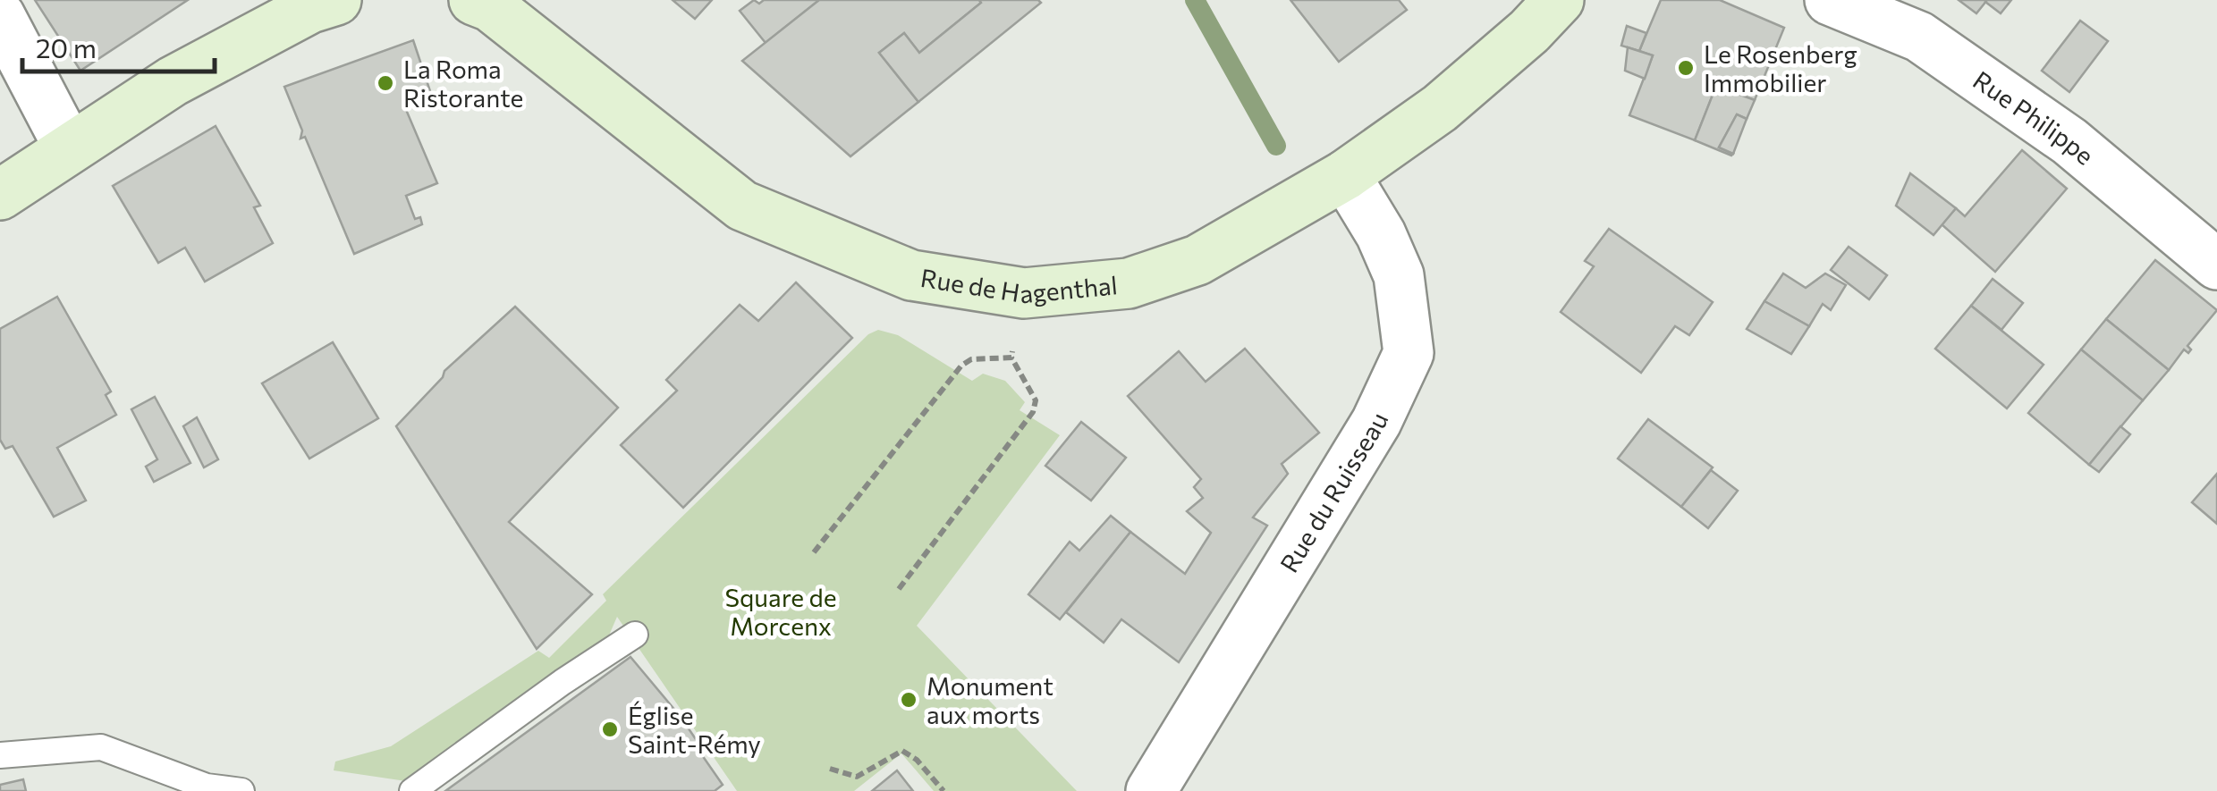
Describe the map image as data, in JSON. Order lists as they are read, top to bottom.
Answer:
{
  "streets": {
    "main road": ["Rue de Hagenthal"],
    "street": ["Rue Philippe", "Rue du Ruisseau"]
  },
  "crossings": [
    ["Rue de Hagenthal", "Rue du Ruisseau"]
  ],
  "parks": ["Square de Morcenx"],
  "places": [
    "Le Rosenberg Immobilier",
    "La Roma Ristorante",
    "Monument aux morts",
    "Église Saint-Rémy"
  ],
  "scale_bar": "20 m"
}
